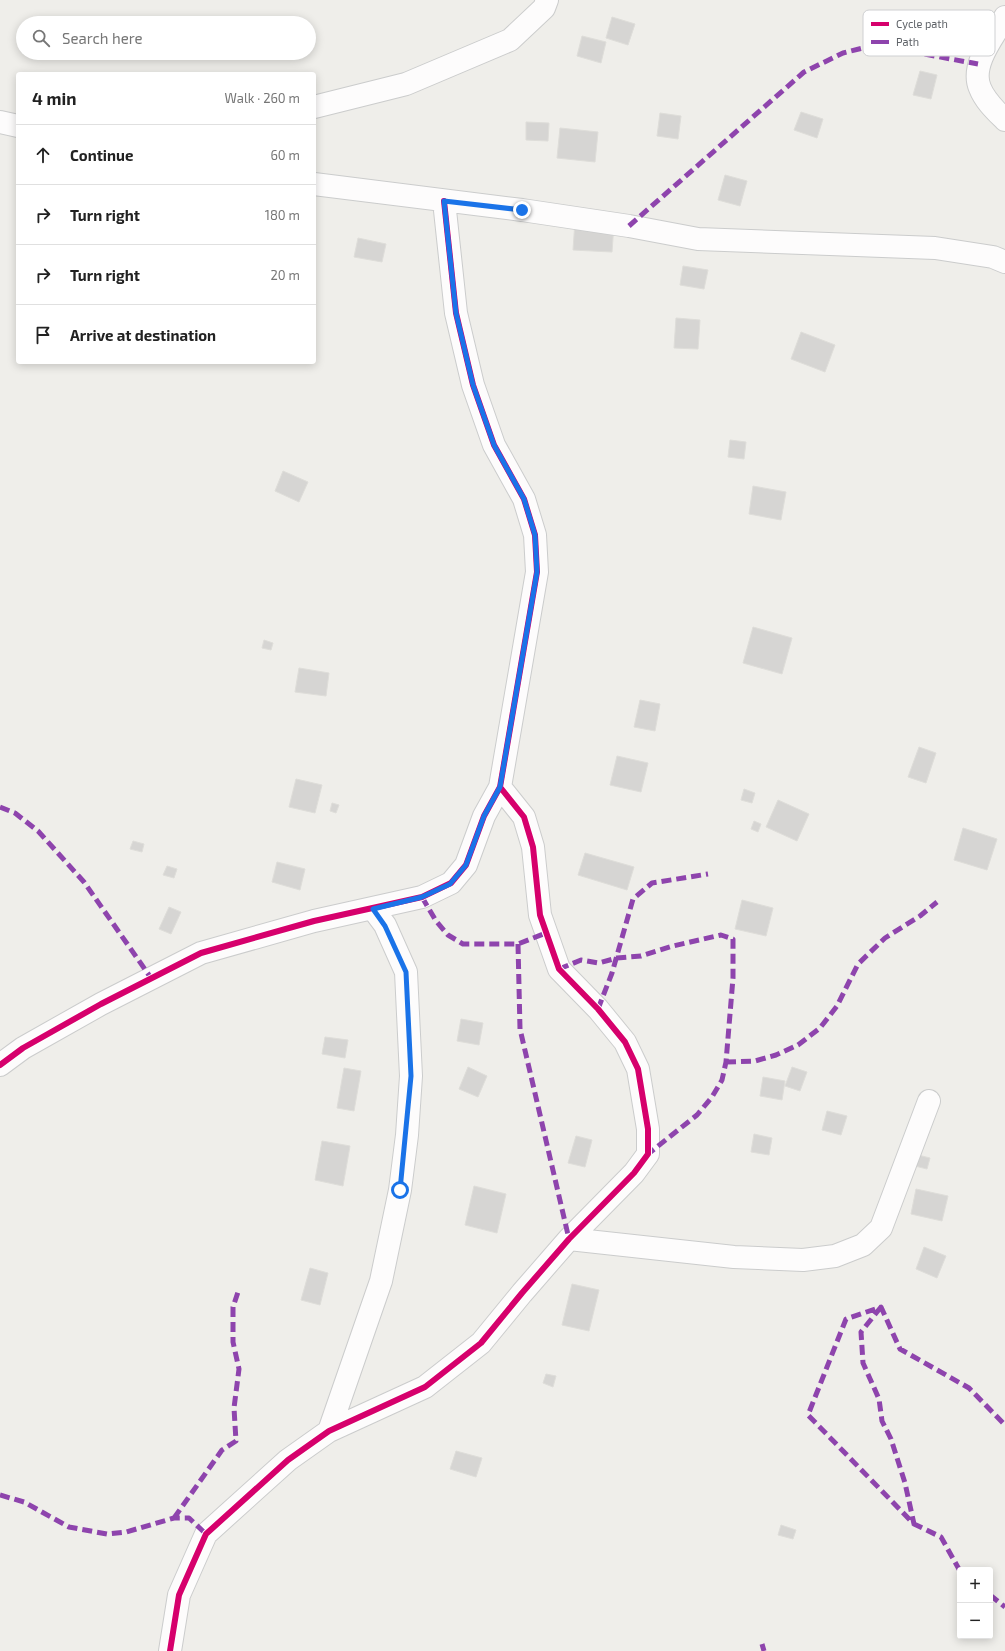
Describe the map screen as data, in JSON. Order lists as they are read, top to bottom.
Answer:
{
  "legend": ["Cycle path", "Path"],
  "page": {
    "search": "Search here",
    "heading": ["4 min", "Walk · 260 m"],
    "list": [
      ["Continue", "60 m"],
      ["Turn right", "180 m"],
      ["Turn right", "20 m"],
      "Arrive at destination"
    ],
    "map_buttons": ["+", "−"]
  }
}
